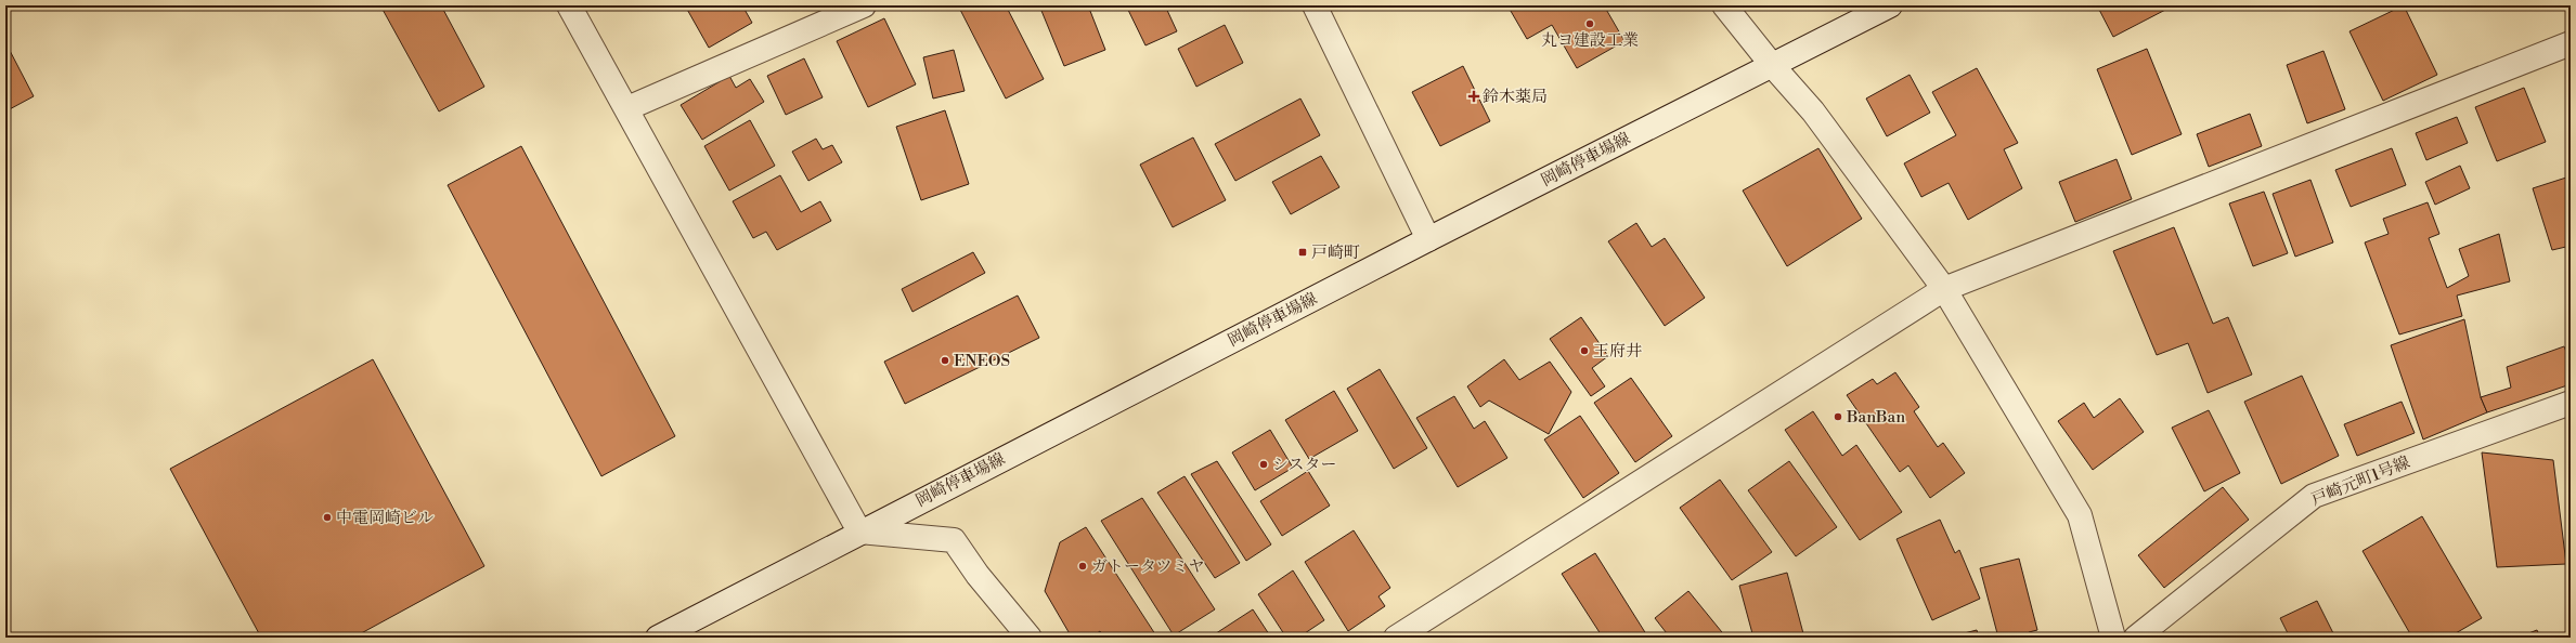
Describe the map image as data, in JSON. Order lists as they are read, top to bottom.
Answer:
{
  "streets": {
    "street": ["岡崎停車場線", "戸崎元町1号線"]
  },
  "places": {
    "other": [
      "丸ヨ建設工業",
      "王府井",
      "ENEOS",
      "BanBan",
      "シスター",
      "中電岡崎ビル",
      "ガトータツミヤ"
    ],
    "health": ["鈴木薬局"],
    "transit": ["戸崎町"]
  }
}
